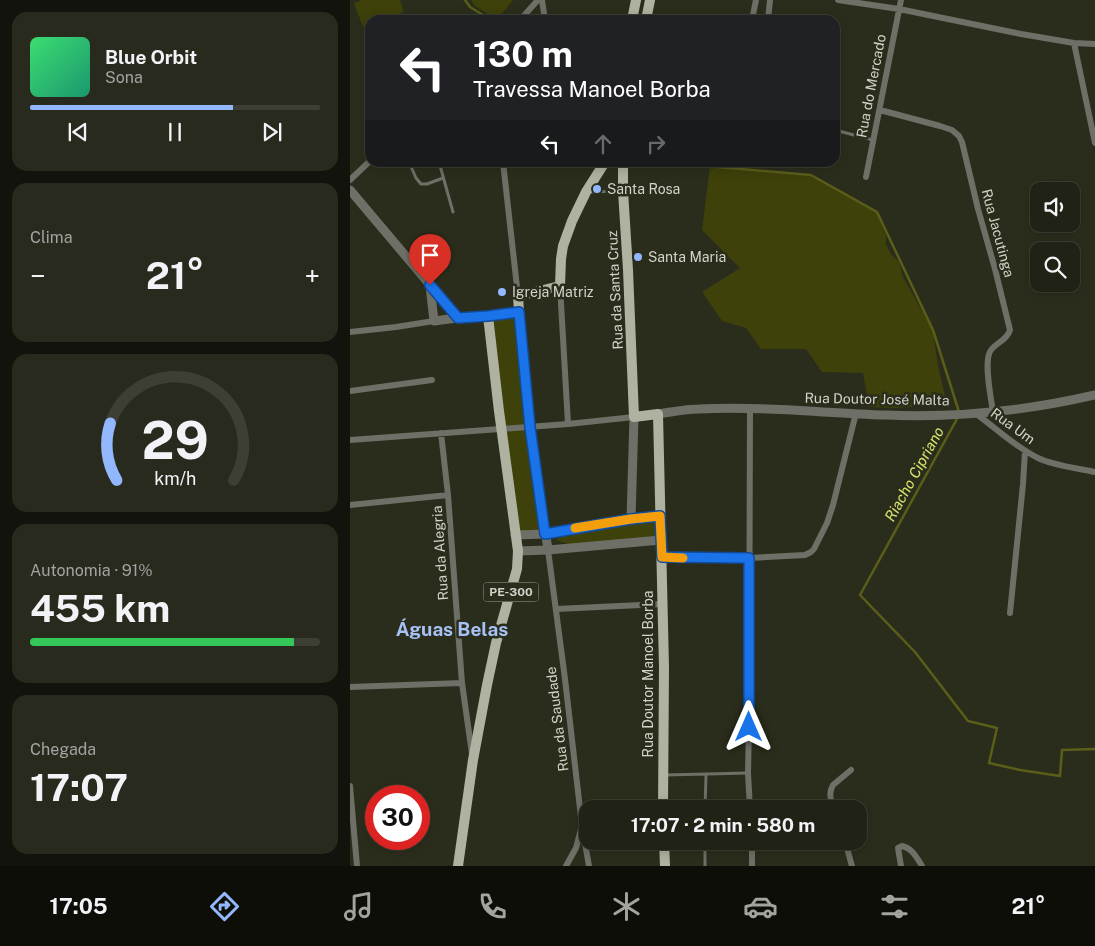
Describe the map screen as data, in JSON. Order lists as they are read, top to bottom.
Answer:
{
  "streets": {
    "main road": ["Rua da Santa Cruz", "PE-300", "Rua Doutor Manoel Borba"],
    "street": [
      "Rua do Mercado",
      "Rua Jacutinga",
      "Rua Doutor José Malta",
      "Rua Um",
      "Rua da Alegria",
      "Rua da Saudade"
    ]
  },
  "crossings": [
    ["Rua do Mercado", "Rua Jacutinga"],
    ["Rua Jacutinga", "Rua Doutor José Malta"],
    ["Rua Doutor José Malta", "Rua Um"],
    ["Rua Doutor José Malta", "Rua Doutor Manoel Borba"],
    ["Rua da Alegria", "PE-300"]
  ],
  "districts": ["Águas Belas"],
  "water": ["Riacho Cipriano"],
  "places": ["Santa Rosa", "Santa Maria", "Igreja Matriz"],
  "page": {
    "turn": ["130 m", "Travessa Manoel Borba"],
    "song": ["Blue Orbit", "Sona"],
    "tile": [
      "Clima",
      ["Autonomia · 91%", "455 km"],
      ["Chegada", "17:07"]
    ],
    "heat": ["−", "21°", "+"],
    "limit": "30",
    "trip": "17:07 · 2 min · 580 m",
    "tabs": ["17:05", "21°"],
    "gauge": ["29", "km/h"]
  }
}
